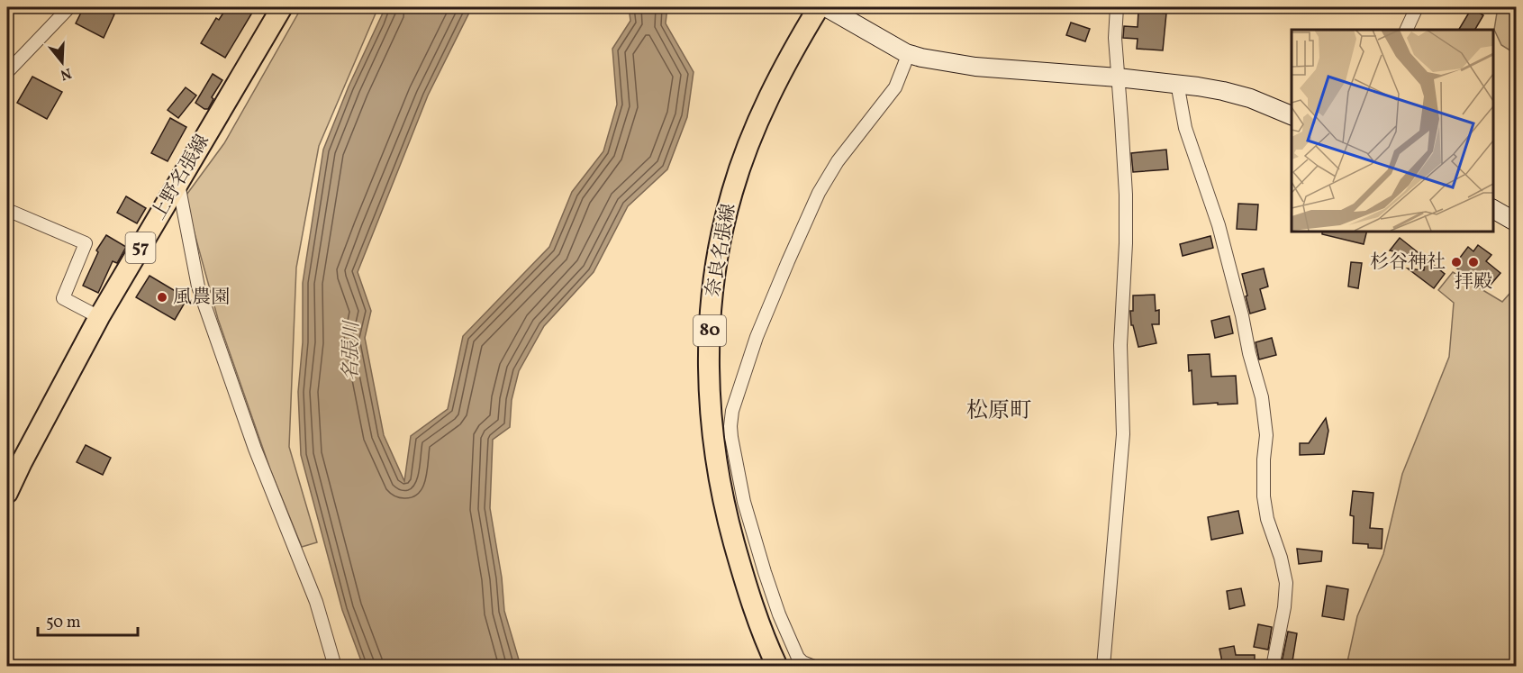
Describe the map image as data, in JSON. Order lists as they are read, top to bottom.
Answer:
{
  "streets": {
    "main road": [
      "上野名張線",
      "57",
      "奈良名張線",
      "80"
    ]
  },
  "districts": ["松原町"],
  "water": ["名張川"],
  "places": ["杉谷神社", "拝殿", "風農園"],
  "scale_bar": "50 m",
  "north": "bottom"
}
